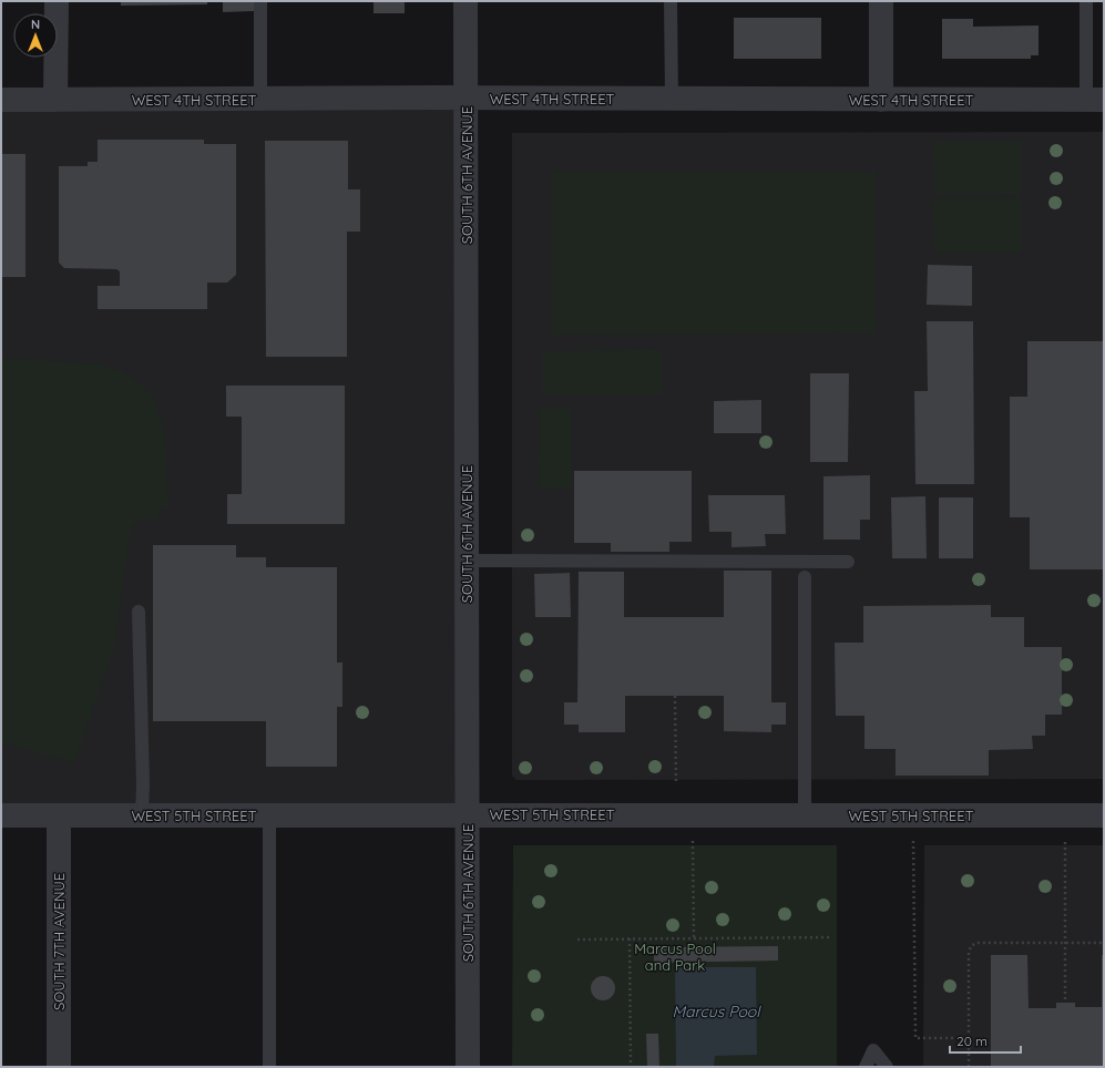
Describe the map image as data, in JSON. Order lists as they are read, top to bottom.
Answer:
{
  "streets": {
    "street": [
      "WEST 4TH STREET",
      "SOUTH 6TH AVENUE",
      "WEST 5TH STREET",
      "SOUTH 7TH AVENUE"
    ]
  },
  "crossings": [
    ["WEST 4TH STREET", "SOUTH 6TH AVENUE"],
    ["SOUTH 6TH AVENUE", "WEST 5TH STREET"],
    ["WEST 5TH STREET", "SOUTH 7TH AVENUE"]
  ],
  "water": ["Marcus Pool"],
  "parks": ["Marcus Pool and Park"],
  "scale_bar": "20 m",
  "north": "top"
}
